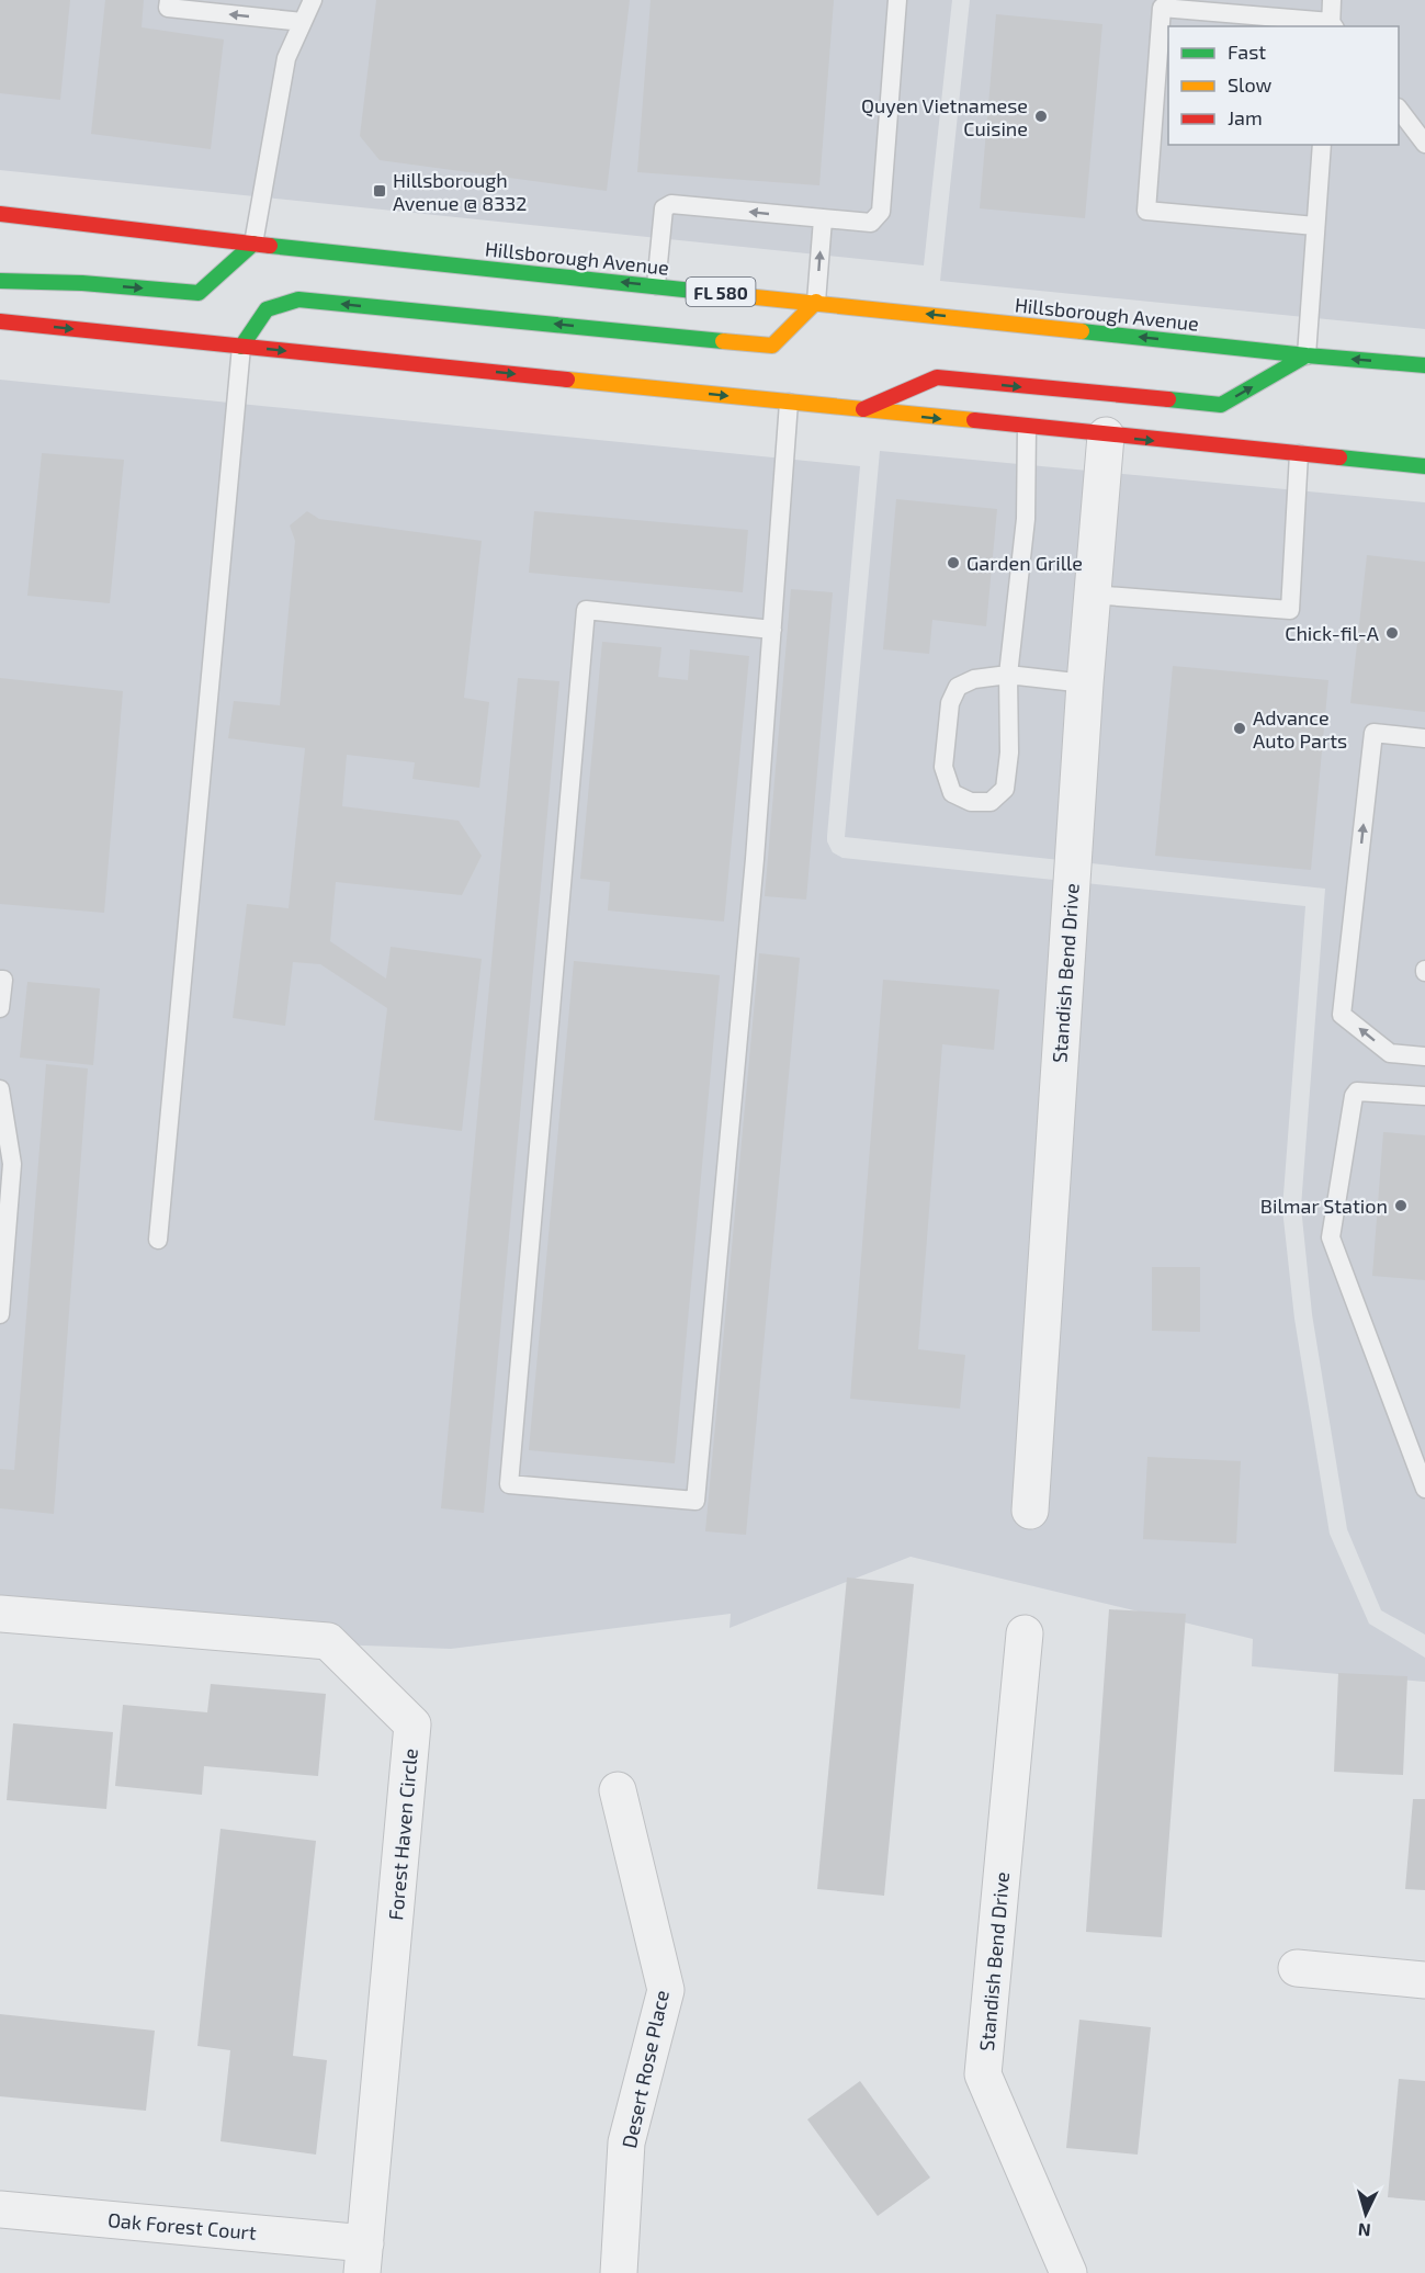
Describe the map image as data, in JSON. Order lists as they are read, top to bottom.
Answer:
{
  "streets": {
    "main road": ["Hillsborough Avenue", "FL 580"],
    "street": [
      "Standish Bend Drive",
      "Forest Haven Circle",
      "Desert Rose Place",
      "Oak Forest Court"
    ]
  },
  "crossings": [
    ["Forest Haven Circle", "Oak Forest Court"]
  ],
  "places": {
    "other": [
      "Quyen Vietnamese Cuisine",
      "Garden Grille",
      "Chick-fil-A",
      "Advance Auto Parts",
      "Bilmar Station"
    ],
    "transit": ["Hillsborough Avenue @ 8332"]
  },
  "legend": ["Fast", "Slow", "Jam"],
  "north": "bottom"
}
